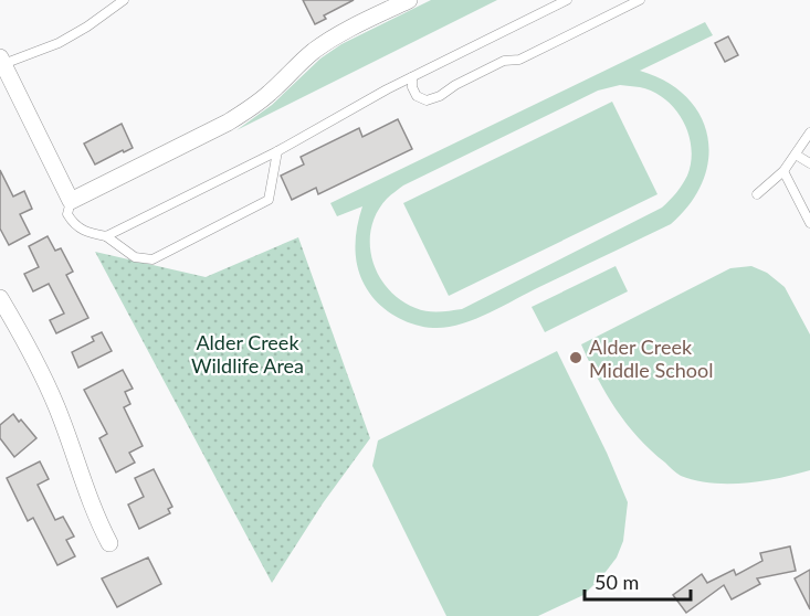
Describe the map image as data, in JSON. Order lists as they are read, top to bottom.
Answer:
{
  "parks": ["Alder Creek Wildlife Area"],
  "places": ["Alder Creek Middle School"],
  "scale_bar": "50 m"
}
